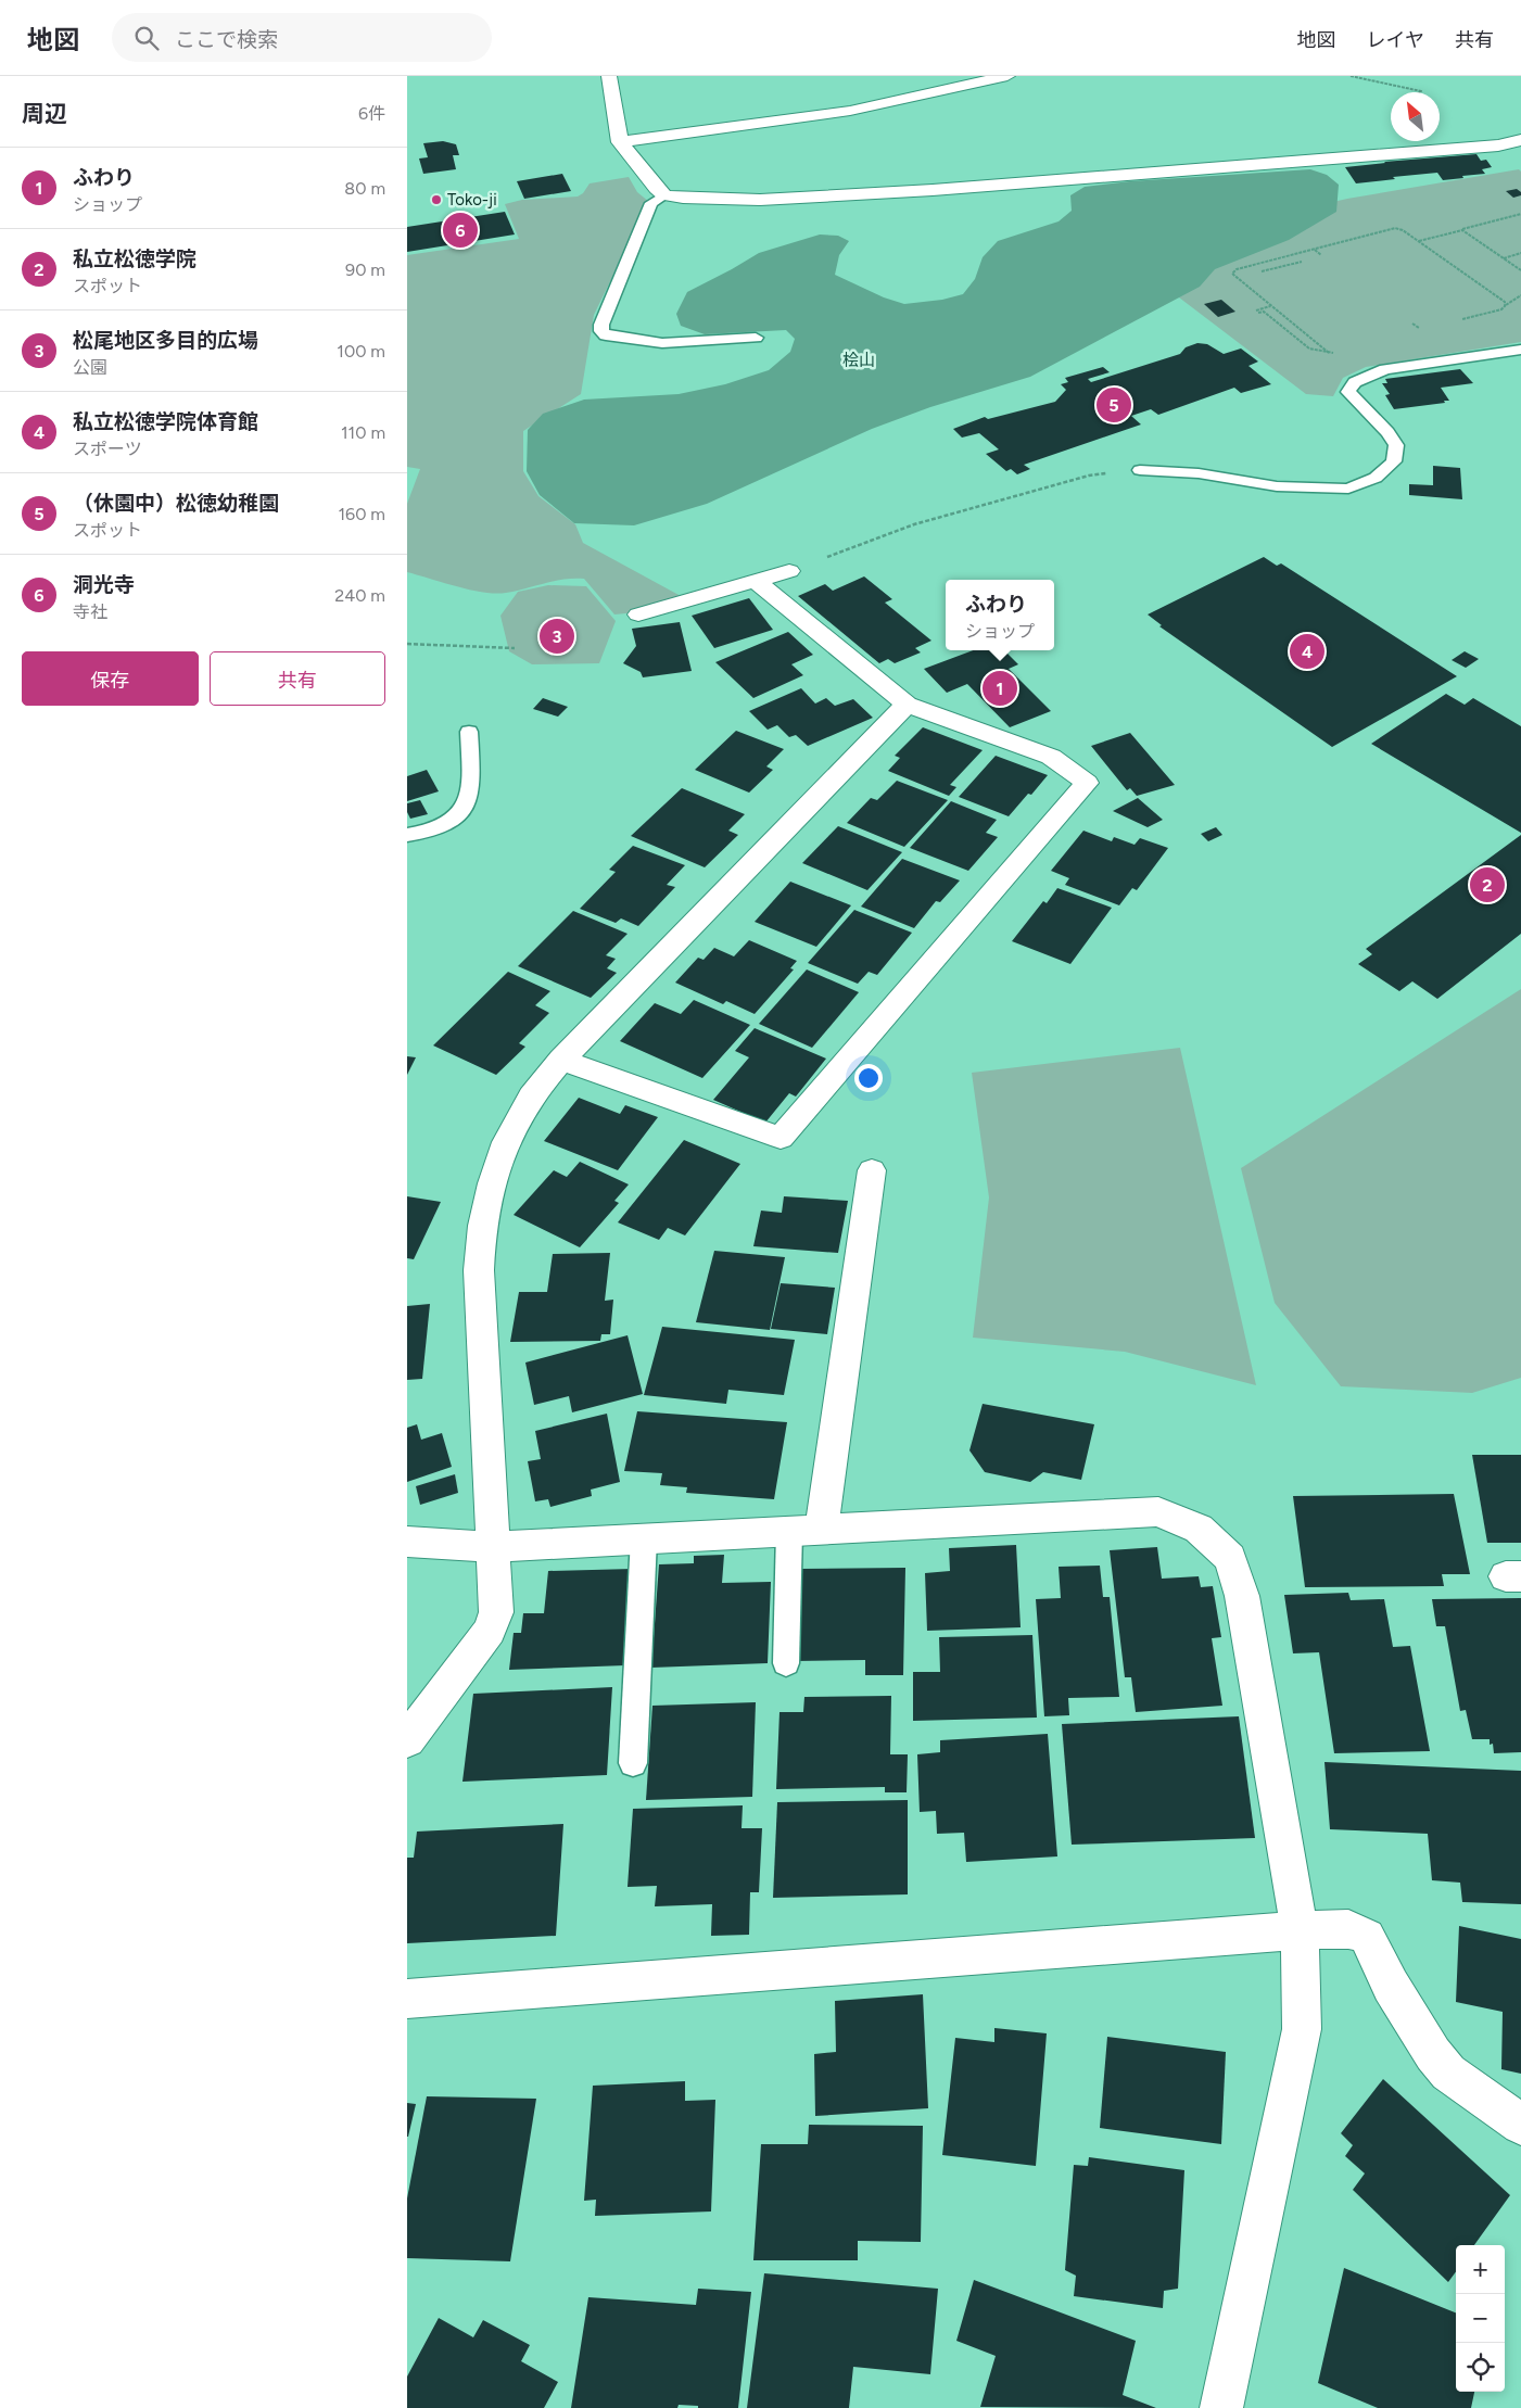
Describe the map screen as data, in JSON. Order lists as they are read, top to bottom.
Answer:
{
  "parks": ["桧山"],
  "places": ["Toko-ji"],
  "north": "top left",
  "page": {
    "header": "地図",
    "search": "ここで検索",
    "nav": ["地図", "レイヤ", "共有"],
    "heading": ["周辺", "6件"],
    "list": [
      {
        "mark": "1",
        "name": "ふわり",
        "note": "ショップ",
        "value": "80 m"
      },
      {
        "mark": "2",
        "name": "私立松徳学院",
        "note": "スポット",
        "value": "90 m"
      },
      {
        "mark": "3",
        "name": "松尾地区多目的広場",
        "note": "公園",
        "value": "100 m"
      },
      {
        "mark": "4",
        "name": "私立松徳学院体育館",
        "note": "スポーツ",
        "value": "110 m"
      },
      {
        "mark": "5",
        "name": "（休園中）松徳幼稚園",
        "note": "スポット",
        "value": "160 m"
      },
      {
        "mark": "6",
        "name": "洞光寺",
        "note": "寺社",
        "value": "240 m"
      }
    ],
    "pins": [
      "6",
      "5",
      "3",
      "4",
      "1",
      "2"
    ],
    "popup": ["ふわり", "ショップ"],
    "buttons": ["保存", "共有"],
    "map_buttons": ["+", "−"]
  }
}
